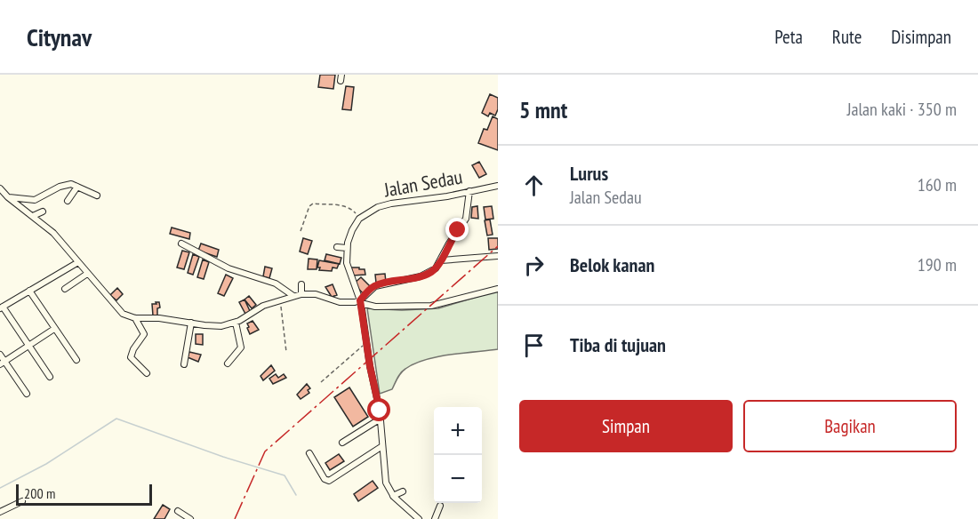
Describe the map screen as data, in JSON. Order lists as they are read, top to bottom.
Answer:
{
  "streets": {
    "street": ["Jalan Sedau"]
  },
  "scale_bar": "200 m",
  "page": {
    "header": "Citynav",
    "nav": ["Peta", "Rute", "Disimpan"],
    "heading": ["5 mnt", "Jalan kaki · 350 m"],
    "list": [
      ["Lurus", "Jalan Sedau", "160 m"],
      ["Belok kanan", "190 m"],
      "Tiba di tujuan"
    ],
    "buttons": ["Simpan", "Bagikan"],
    "map_buttons": ["+", "−"],
    "scale": "200 m"
  }
}
